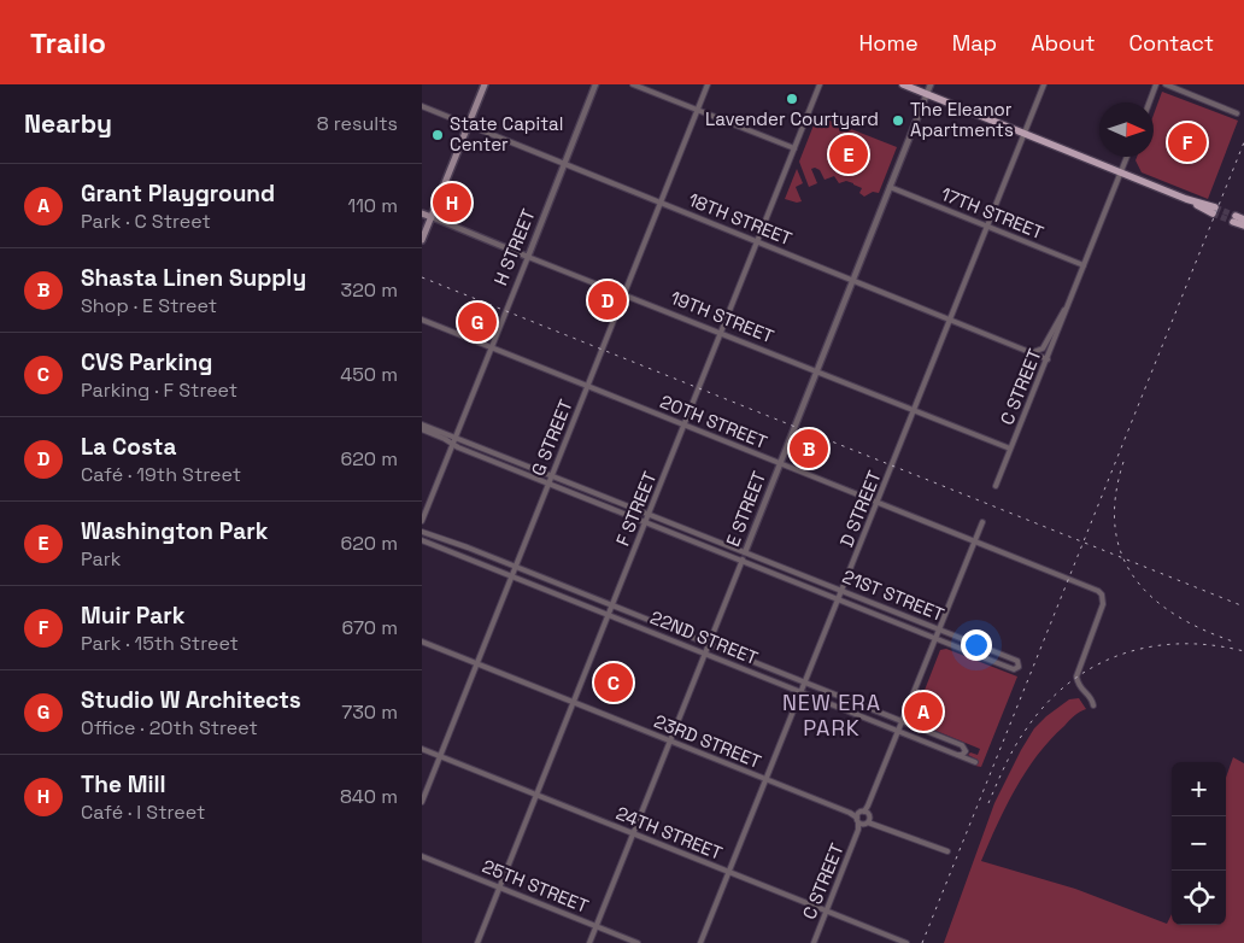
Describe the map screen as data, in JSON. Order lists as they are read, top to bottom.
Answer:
{
  "streets": {
    "main road": ["19TH STREET"],
    "street": [
      "17TH STREET",
      "18TH STREET",
      "H STREET",
      "C STREET",
      "20TH STREET",
      "G STREET",
      "F STREET",
      "E STREET",
      "D STREET",
      "21ST STREET",
      "22ND STREET",
      "23RD STREET",
      "24TH STREET",
      "25TH STREET"
    ]
  },
  "crossings": [
    ["17TH STREET", "C STREET"],
    ["17TH STREET", "E STREET"],
    ["17TH STREET", "D STREET"],
    ["18TH STREET", "H STREET"],
    ["18TH STREET", "C STREET"],
    ["18TH STREET", "G STREET"],
    ["18TH STREET", "F STREET"],
    ["18TH STREET", "E STREET"],
    ["18TH STREET", "D STREET"],
    ["H STREET", "19TH STREET"],
    ["H STREET", "20TH STREET"],
    ["H STREET", "21ST STREET"],
    ["19TH STREET", "C STREET"],
    ["19TH STREET", "G STREET"],
    ["19TH STREET", "F STREET"],
    ["19TH STREET", "E STREET"],
    ["19TH STREET", "D STREET"],
    ["C STREET", "20TH STREET"],
    ["C STREET", "21ST STREET"],
    ["C STREET", "22ND STREET"],
    ["C STREET", "23RD STREET"],
    ["C STREET", "24TH STREET"],
    ["20TH STREET", "G STREET"],
    ["20TH STREET", "F STREET"],
    ["20TH STREET", "E STREET"],
    ["20TH STREET", "D STREET"],
    ["G STREET", "21ST STREET"],
    ["G STREET", "22ND STREET"],
    ["G STREET", "23RD STREET"],
    ["G STREET", "24TH STREET"],
    ["F STREET", "21ST STREET"],
    ["F STREET", "22ND STREET"],
    ["F STREET", "23RD STREET"],
    ["F STREET", "24TH STREET"],
    ["F STREET", "25TH STREET"],
    ["E STREET", "21ST STREET"],
    ["E STREET", "22ND STREET"],
    ["E STREET", "23RD STREET"],
    ["E STREET", "24TH STREET"],
    ["E STREET", "25TH STREET"],
    ["D STREET", "21ST STREET"],
    ["D STREET", "22ND STREET"],
    ["D STREET", "23RD STREET"],
    ["D STREET", "24TH STREET"]
  ],
  "districts": ["NEW ERA PARK"],
  "places": ["Lavender Courtyard", "The Eleanor Apartments", "State Capital Center"],
  "north": "right",
  "page": {
    "header": "Trailo",
    "nav": [
      "Home",
      "Map",
      "About",
      "Contact"
    ],
    "heading": ["Nearby", "8 results"],
    "pins": [
      "F",
      "E",
      "H",
      "D",
      "G",
      "B",
      "C",
      "A"
    ],
    "list": [
      {
        "mark": "A",
        "name": "Grant Playground",
        "note": "Park · C Street",
        "value": "110 m"
      },
      {
        "mark": "B",
        "name": "Shasta Linen Supply",
        "note": "Shop · E Street",
        "value": "320 m"
      },
      {
        "mark": "C",
        "name": "CVS Parking",
        "note": "Parking · F Street",
        "value": "450 m"
      },
      {
        "mark": "D",
        "name": "La Costa",
        "note": "Café · 19th Street",
        "value": "620 m"
      },
      {
        "mark": "E",
        "name": "Washington Park",
        "note": "Park",
        "value": "620 m"
      },
      {
        "mark": "F",
        "name": "Muir Park",
        "note": "Park · 15th Street",
        "value": "670 m"
      },
      {
        "mark": "G",
        "name": "Studio W Architects",
        "note": "Office · 20th Street",
        "value": "730 m"
      },
      {
        "mark": "H",
        "name": "The Mill",
        "note": "Café · I Street",
        "value": "840 m"
      }
    ],
    "map_buttons": ["+", "−"]
  }
}
